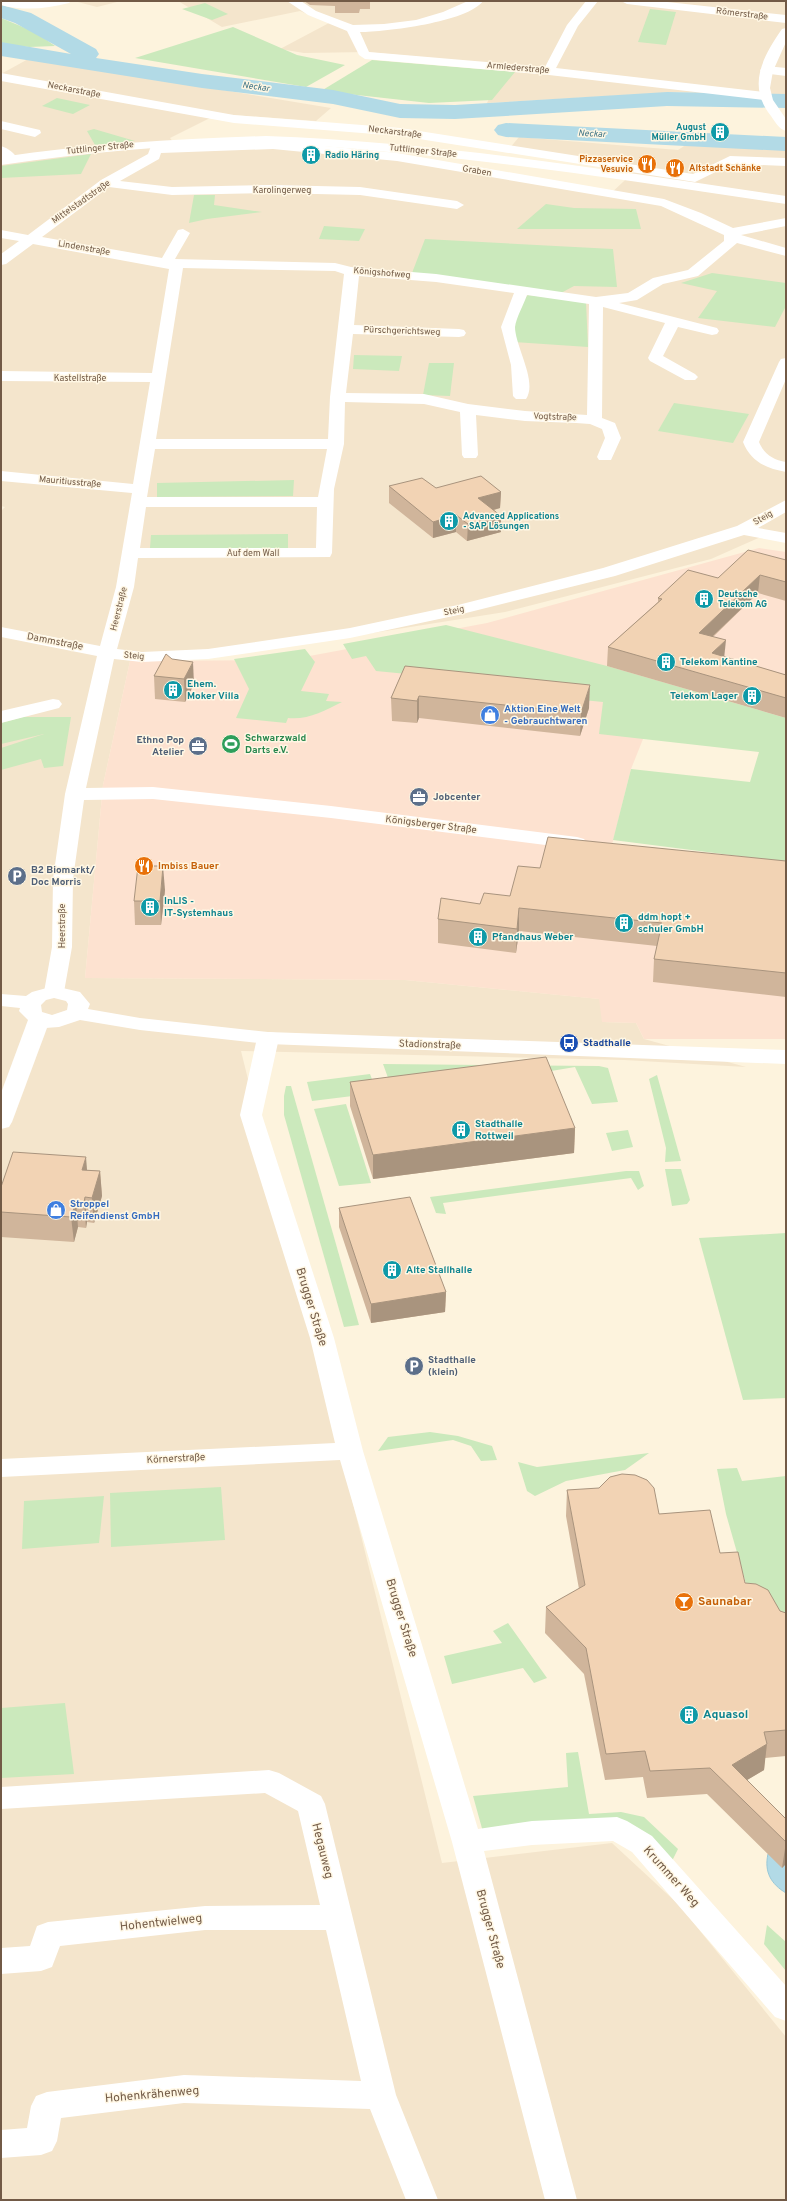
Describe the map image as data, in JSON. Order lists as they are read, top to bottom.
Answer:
{
  "streets": {
    "street": [
      "Römerstraße",
      "Armlederstraße",
      "Neckarstraße",
      "Tuttlinger Straße",
      "Graben",
      "Karolingerweg",
      "Mittelstadtstraße",
      "Lindenstraße",
      "Königshofweg",
      "Pürschgerichtsweg",
      "Kastellstraße",
      "Vogtstraße",
      "Mauritiusstraße",
      "Steig",
      "Auf dem Wall",
      "Heerstraße",
      "Dammstraße",
      "Königsberger Straße",
      "Stadionstraße",
      "Brugger Straße",
      "Körnerstraße",
      "Hegauweg",
      "Krummer Weg",
      "Hohentwielweg",
      "Hohenkrähenweg"
    ]
  },
  "crossings": [
    ["Tuttlinger Straße", "Graben"],
    ["Tuttlinger Straße", "Mittelstadtstraße"],
    ["Graben", "Mittelstadtstraße"],
    ["Graben", "Königshofweg"],
    ["Karolingerweg", "Mittelstadtstraße"],
    ["Mittelstadtstraße", "Lindenstraße"],
    ["Lindenstraße", "Königshofweg"],
    ["Lindenstraße", "Heerstraße"],
    ["Königshofweg", "Auf dem Wall"],
    ["Königshofweg", "Heerstraße"],
    ["Pürschgerichtsweg", "Auf dem Wall"],
    ["Kastellstraße", "Heerstraße"],
    ["Vogtstraße", "Auf dem Wall"],
    ["Mauritiusstraße", "Heerstraße"],
    ["Steig", "Heerstraße"],
    ["Steig", "Dammstraße"],
    ["Auf dem Wall", "Heerstraße"],
    ["Heerstraße", "Dammstraße"],
    ["Heerstraße", "Königsberger Straße"],
    ["Heerstraße", "Stadionstraße"],
    ["Stadionstraße", "Brugger Straße"],
    ["Brugger Straße", "Körnerstraße"],
    ["Brugger Straße", "Krummer Weg"],
    ["Hegauweg", "Hohentwielweg"],
    ["Hegauweg", "Hohenkrähenweg"]
  ],
  "water": ["Neckar"],
  "places": {
    "building": [
      "August Müller GmbH",
      "Radio Häring",
      "Advanced Applications - SAP Lösungen",
      "Deutsche Telekom AG",
      "Telekom Kantine",
      "Ehem. Moker Villa",
      "Telekom Lager",
      "InLIS - IT-Systemhaus",
      "ddm hopt + schuler GmbH",
      "Pfandhaus Weber",
      "Stadthalle Rottweil",
      "Alte Stallhalle",
      "Aquasol"
    ],
    "restaurant": ["Pizzaservice Vesuvio", "Altstadt Schänke", "Imbiss Bauer"],
    "shop": ["Aktion Eine Welt - Gebrauchtwaren", "Stroppel Reifendienst GmbH"],
    "sports": ["Schwarzwald Darts e.V."],
    "office": ["Ethno Pop Atelier", "Jobcenter"],
    "parking": ["B2 Biomarkt/ Doc Morris", "Stadthalle (klein)"],
    "bus stop": ["Stadthalle"],
    "bar": ["Saunabar"]
  }
}
